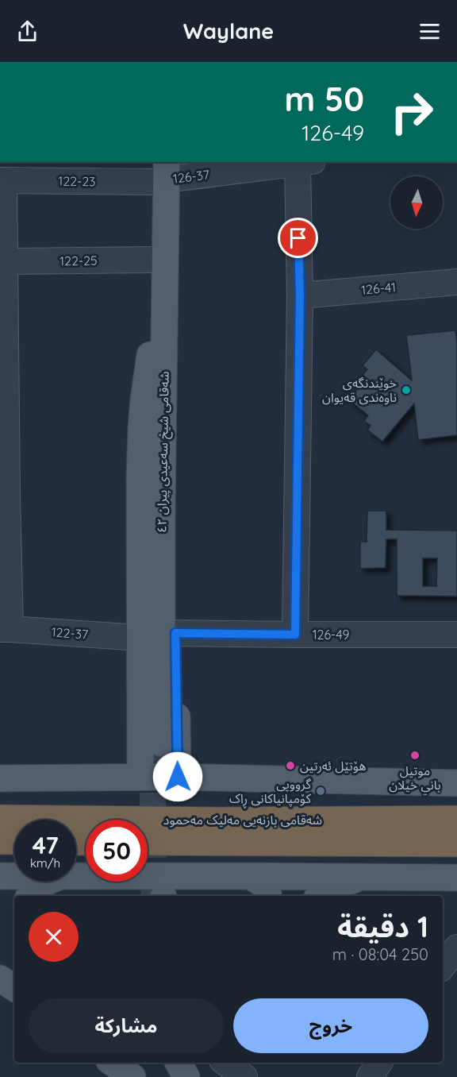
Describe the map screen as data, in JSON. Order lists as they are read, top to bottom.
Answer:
{
  "streets": {
    "highway": ["شەقامی بازنەیی مەلیک مەحمود"],
    "main road": ["شەقامی شیخ سەعیدی پیران ٤٢"],
    "street": [
      "126-37",
      "122-23",
      "122-25",
      "126-41",
      "122-37",
      "126-49"
    ]
  },
  "crossings": [
    ["126-37", "122-23"],
    ["126-37", "شەقامی شیخ سەعیدی پیران ٤٢"],
    ["122-23", "شەقامی شیخ سەعیدی پیران ٤٢"],
    ["122-25", "شەقامی شیخ سەعیدی پیران ٤٢"]
  ],
  "places": [
    "خوێندنگەی ناوەندی قەیوان",
    "موتيل باني خيلان",
    "هۆتێل ئەرتین",
    "گرووپی کۆمپانیاکانی ڕاک"
  ],
  "north": "bottom",
  "page": {
    "header": "Waylane",
    "turn": ["50 m", "126-49"],
    "speed": "47 km/h",
    "limit": "50",
    "heading": ["1 دقيقة", "250 m · 08:04"],
    "buttons": ["خروج", "مشاركة"]
  }
}
